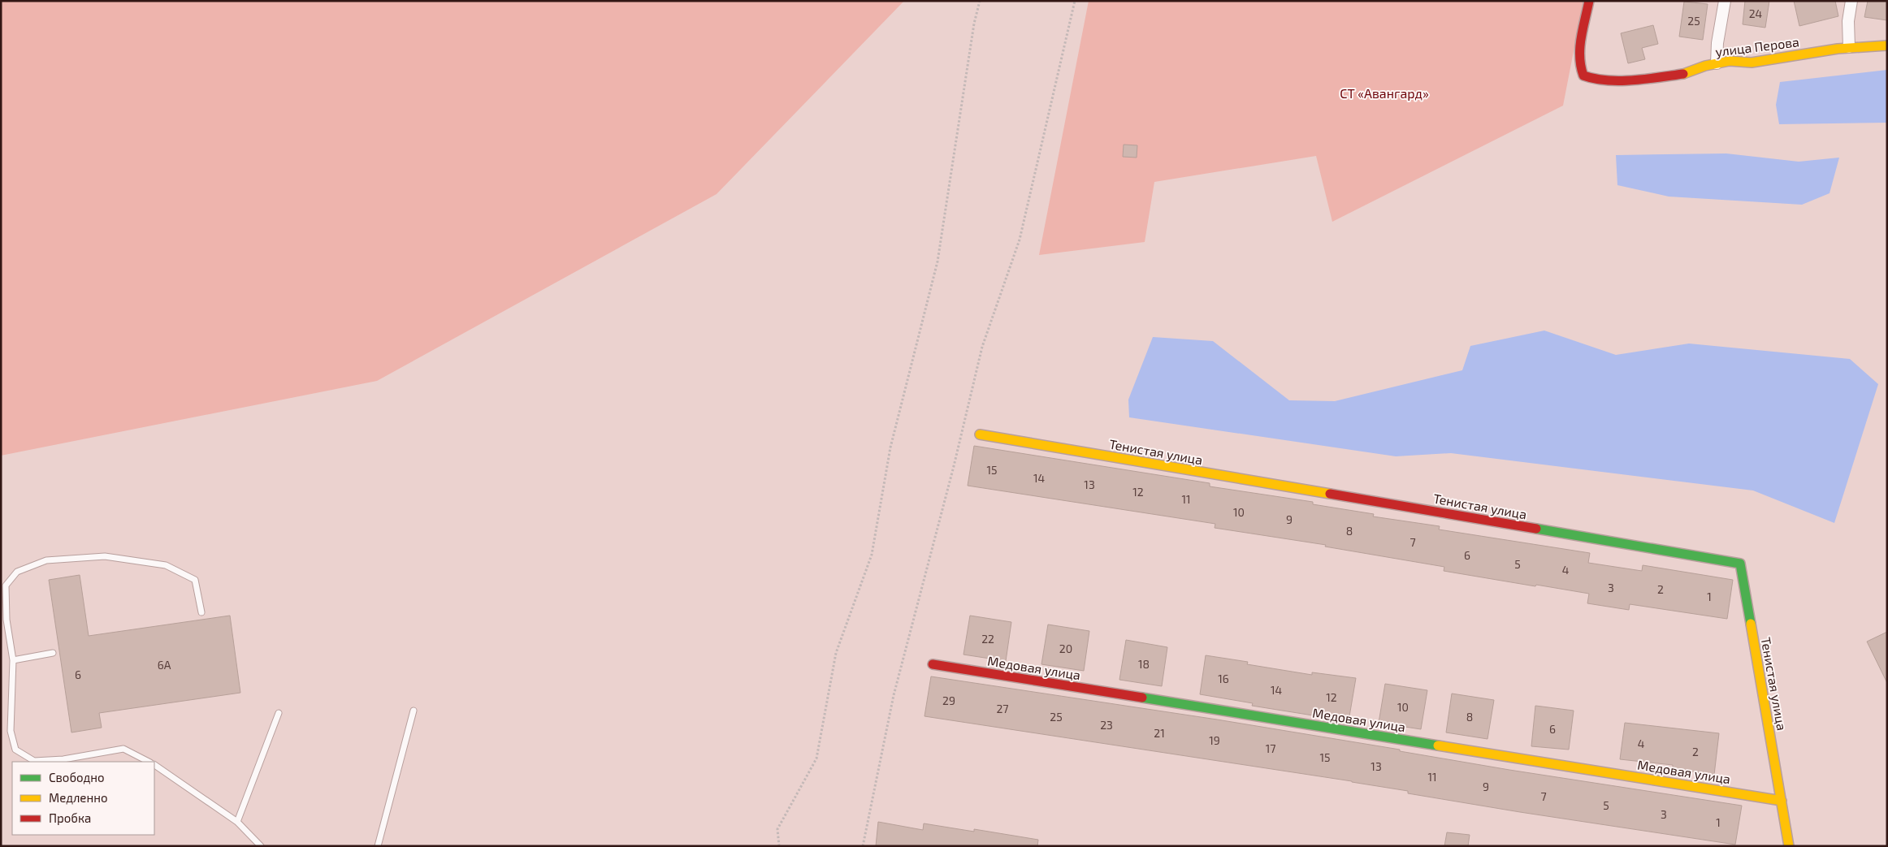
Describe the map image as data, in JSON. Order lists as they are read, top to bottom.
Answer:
{
  "streets": {
    "street": ["улица Перова", "Тенистая улица", "Медовая улица"]
  },
  "crossings": [
    ["Тенистая улица", "Медовая улица"]
  ],
  "parks": ["СТ «Авангард»"],
  "house_numbers": [
    "24",
    "25",
    "15",
    "14",
    "13",
    "12",
    "11",
    "10",
    "9",
    "8",
    "7",
    "6",
    "5",
    "4",
    "3",
    "2",
    "1",
    "22",
    "20",
    "18",
    "6А",
    "6",
    "16",
    "14",
    "12",
    "29",
    "10",
    "27",
    "25",
    "8",
    "23",
    "6",
    "21",
    "19",
    "4",
    "17",
    "2",
    "15",
    "13",
    "11",
    "9",
    "7",
    "5",
    "3",
    "1"
  ],
  "legend": ["Свободно", "Медленно", "Пробка"]
}
